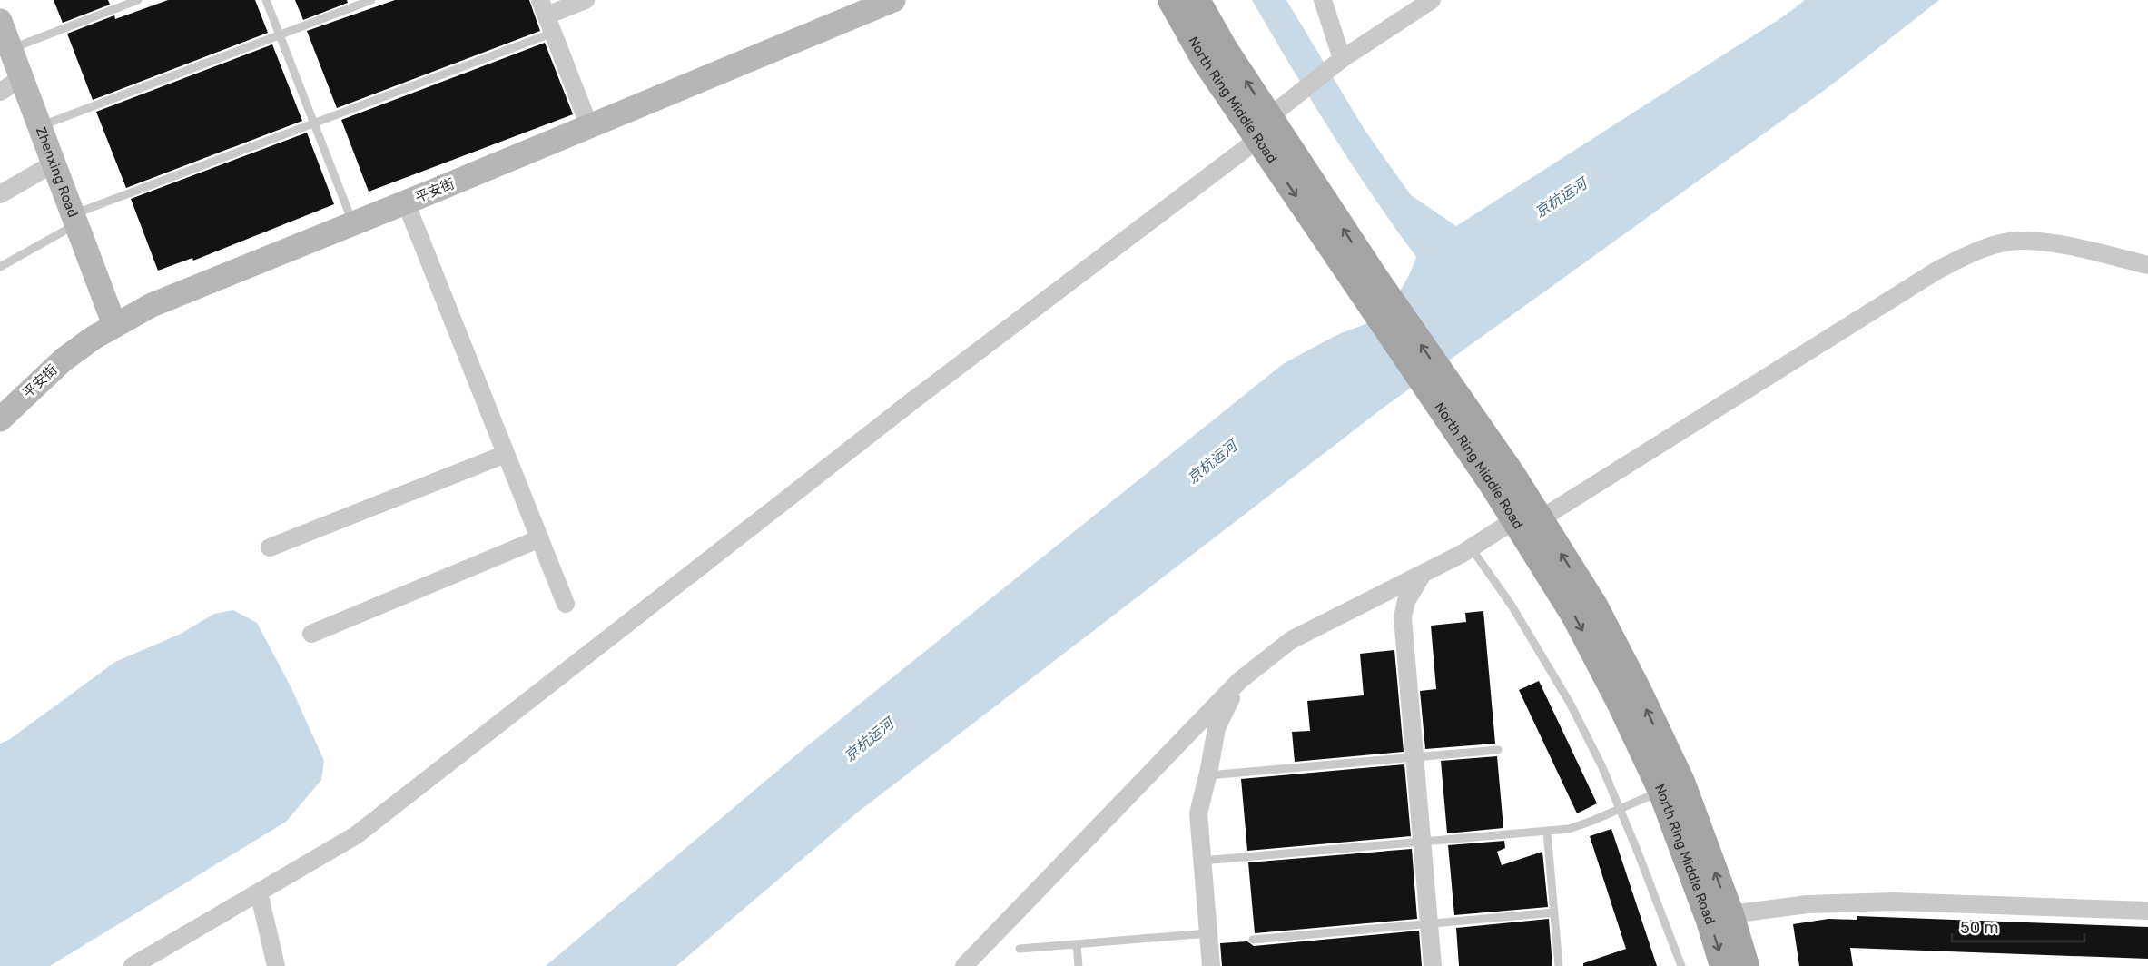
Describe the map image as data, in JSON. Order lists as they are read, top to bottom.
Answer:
{
  "streets": {
    "main road": ["North Ring Middle Road"],
    "street": ["Zhenxing Road", "平安街"]
  },
  "crossings": [
    ["Zhenxing Road", "平安街"]
  ],
  "water": ["京杭运河"],
  "scale_bar": "50 m"
}
